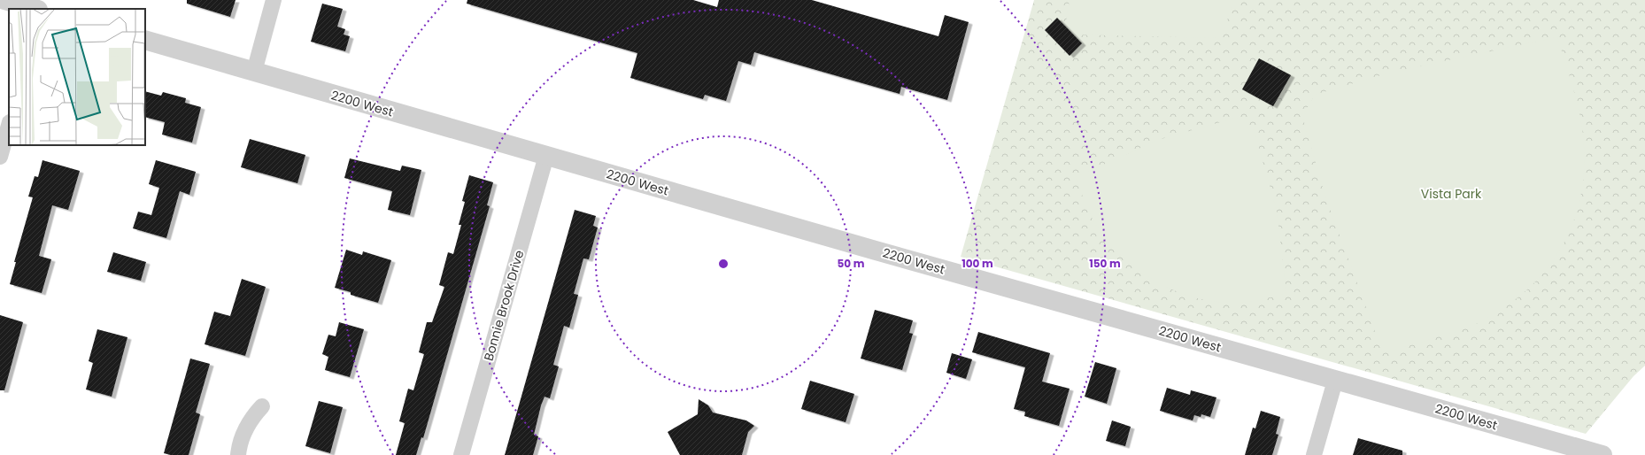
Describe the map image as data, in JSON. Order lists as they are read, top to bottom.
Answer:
{
  "streets": {
    "street": ["2200 West", "Bonnie Brook Drive"]
  },
  "crossings": [
    ["2200 West", "Bonnie Brook Drive"]
  ],
  "parks": ["Vista Park"],
  "rings": ["50 m", "100 m", "150 m"]
}
